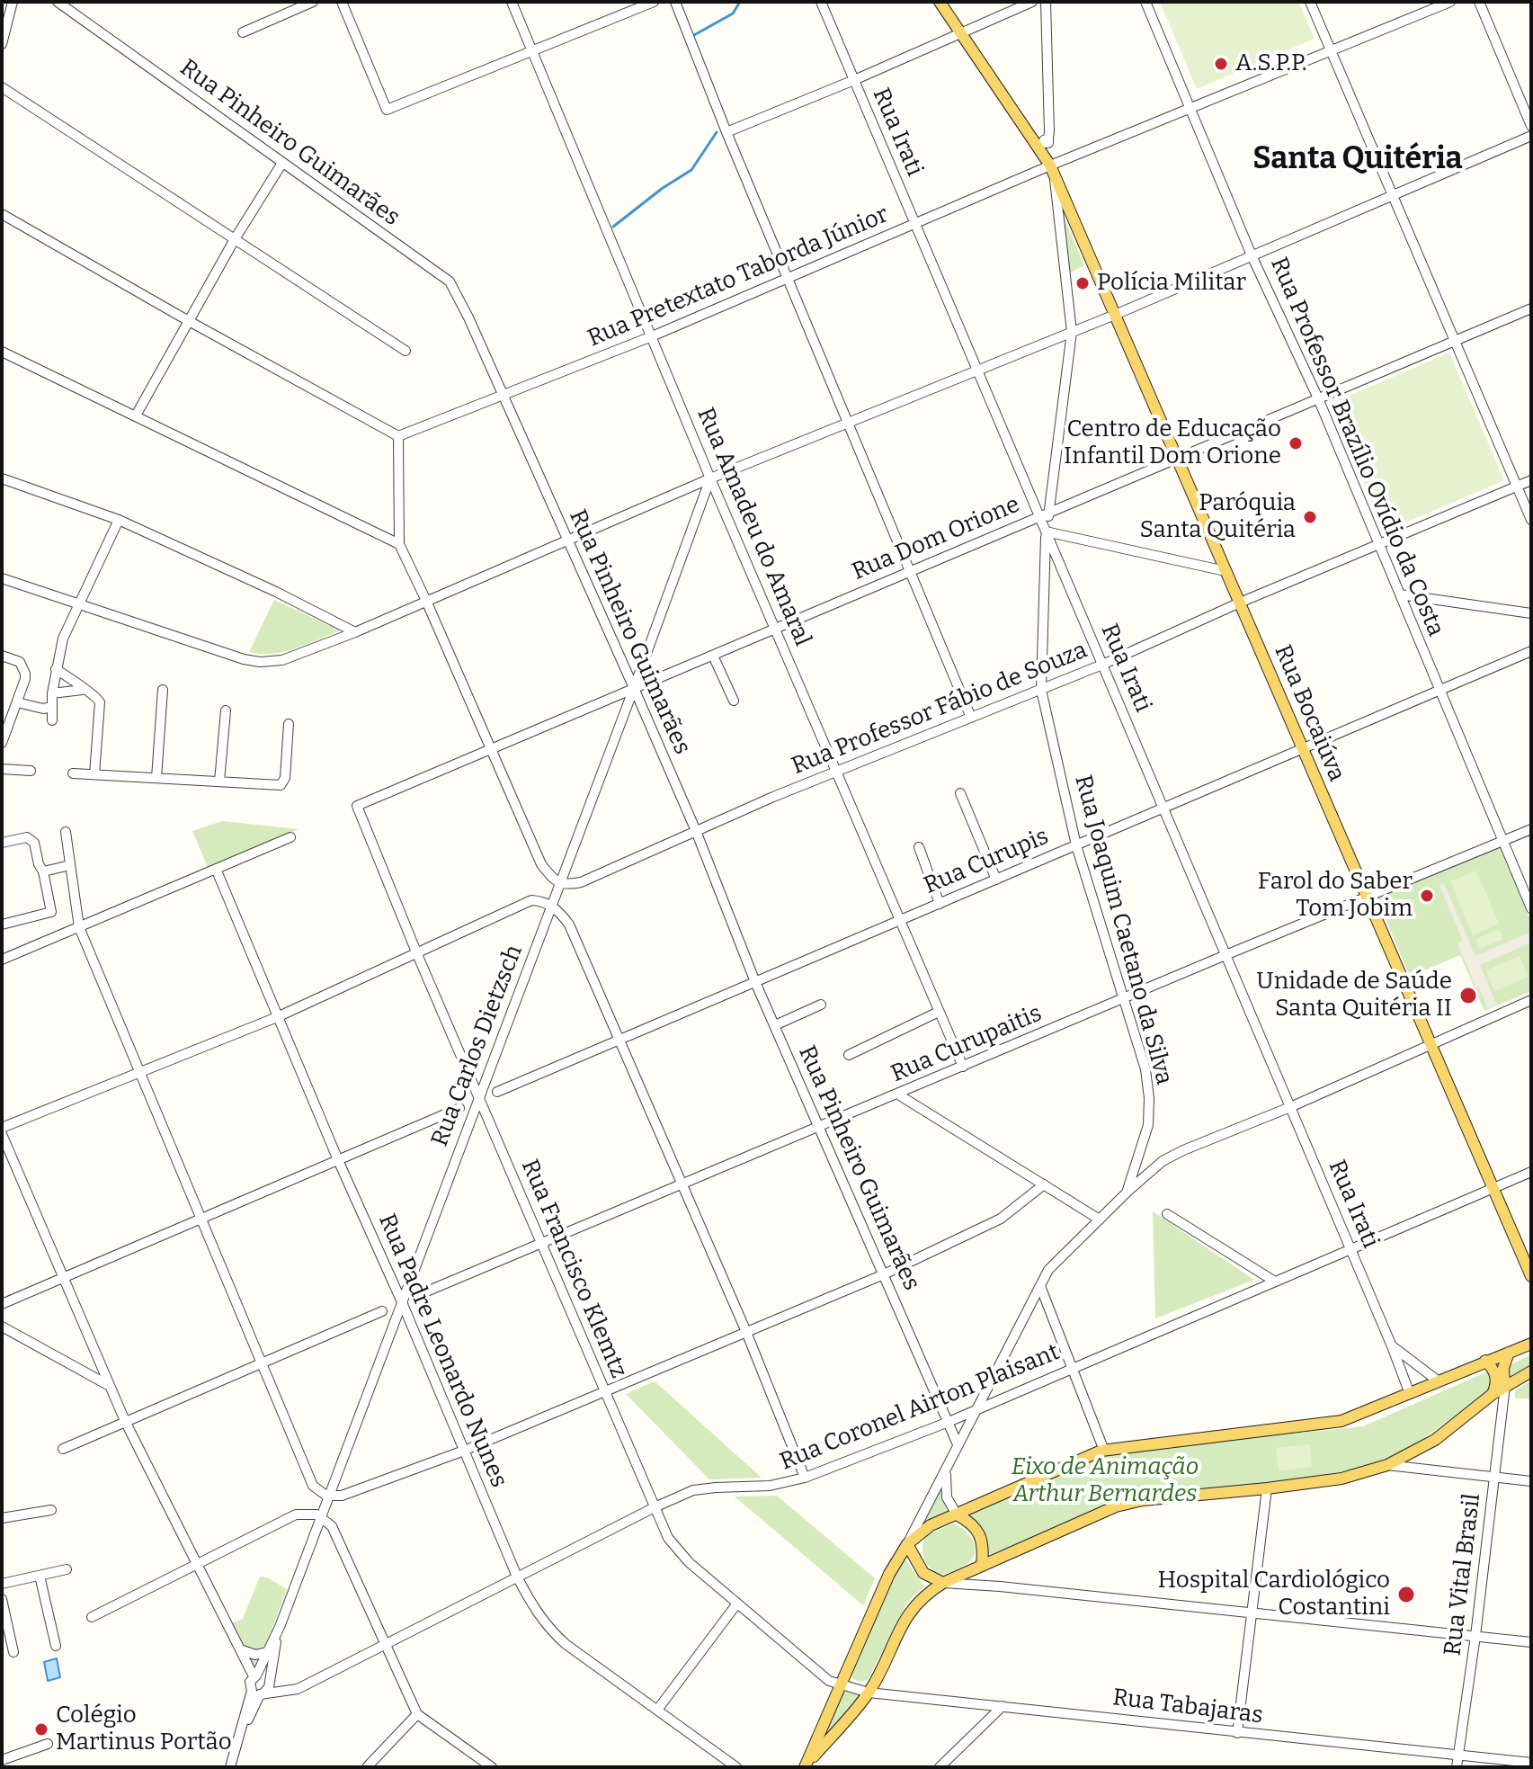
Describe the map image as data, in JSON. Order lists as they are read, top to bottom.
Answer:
{
  "streets": {
    "main road": ["Rua Bocaiúva"],
    "street": [
      "Rua Irati",
      "Rua Pinheiro Guimarães",
      "Rua Pretextato Taborda Júnior",
      "Rua Professor Brazílio Ovídio da Costa",
      "Rua Amadeu do Amaral",
      "Rua Dom Orione",
      "Rua Professor Fábio de Souza",
      "Rua Curupis",
      "Rua Joaquim Caetano da Silva",
      "Rua Curupaitis",
      "Rua Carlos Dietzsch",
      "Rua Francisco Klemtz",
      "Rua Padre Leonardo Nunes",
      "Rua Coronel Airton Plaisant",
      "Rua Vital Brasil",
      "Rua Tabajaras"
    ]
  },
  "crossings": [
    ["Rua Irati", "Rua Pretextato Taborda Júnior"],
    ["Rua Irati", "Rua Dom Orione"],
    ["Rua Irati", "Rua Professor Fábio de Souza"],
    ["Rua Irati", "Rua Curupis"],
    ["Rua Irati", "Rua Joaquim Caetano da Silva"],
    ["Rua Irati", "Rua Curupaitis"],
    ["Rua Irati", "Rua Coronel Airton Plaisant"],
    ["Rua Pinheiro Guimarães", "Rua Pretextato Taborda Júnior"],
    ["Rua Pinheiro Guimarães", "Rua Dom Orione"],
    ["Rua Pinheiro Guimarães", "Rua Professor Fábio de Souza"],
    ["Rua Pinheiro Guimarães", "Rua Curupis"],
    ["Rua Pinheiro Guimarães", "Rua Joaquim Caetano da Silva"],
    ["Rua Pinheiro Guimarães", "Rua Curupaitis"],
    ["Rua Pinheiro Guimarães", "Rua Carlos Dietzsch"],
    ["Rua Pinheiro Guimarães", "Rua Coronel Airton Plaisant"],
    ["Rua Pretextato Taborda Júnior", "Rua Professor Brazílio Ovídio da Costa"],
    ["Rua Pretextato Taborda Júnior", "Rua Amadeu do Amaral"],
    ["Rua Pretextato Taborda Júnior", "Rua Bocaiúva"],
    ["Rua Professor Brazílio Ovídio da Costa", "Rua Dom Orione"],
    ["Rua Professor Brazílio Ovídio da Costa", "Rua Professor Fábio de Souza"],
    ["Rua Professor Brazílio Ovídio da Costa", "Rua Curupis"],
    ["Rua Professor Brazílio Ovídio da Costa", "Rua Curupaitis"],
    ["Rua Amadeu do Amaral", "Rua Dom Orione"],
    ["Rua Amadeu do Amaral", "Rua Professor Fábio de Souza"],
    ["Rua Amadeu do Amaral", "Rua Curupis"],
    ["Rua Amadeu do Amaral", "Rua Curupaitis"],
    ["Rua Amadeu do Amaral", "Rua Carlos Dietzsch"],
    ["Rua Dom Orione", "Rua Bocaiúva"],
    ["Rua Dom Orione", "Rua Carlos Dietzsch"],
    ["Rua Dom Orione", "Rua Francisco Klemtz"],
    ["Rua Professor Fábio de Souza", "Rua Bocaiúva"],
    ["Rua Professor Fábio de Souza", "Rua Joaquim Caetano da Silva"],
    ["Rua Professor Fábio de Souza", "Rua Carlos Dietzsch"],
    ["Rua Bocaiúva", "Rua Curupis"],
    ["Rua Bocaiúva", "Rua Curupaitis"],
    ["Rua Bocaiúva", "Rua Coronel Airton Plaisant"],
    ["Rua Curupis", "Rua Joaquim Caetano da Silva"],
    ["Rua Joaquim Caetano da Silva", "Rua Curupaitis"],
    ["Rua Joaquim Caetano da Silva", "Rua Coronel Airton Plaisant"],
    ["Rua Curupaitis", "Rua Francisco Klemtz"],
    ["Rua Carlos Dietzsch", "Rua Francisco Klemtz"],
    ["Rua Carlos Dietzsch", "Rua Padre Leonardo Nunes"],
    ["Rua Carlos Dietzsch", "Rua Coronel Airton Plaisant"],
    ["Rua Francisco Klemtz", "Rua Coronel Airton Plaisant"],
    ["Rua Francisco Klemtz", "Rua Tabajaras"],
    ["Rua Padre Leonardo Nunes", "Rua Coronel Airton Plaisant"],
    ["Rua Vital Brasil", "Rua Tabajaras"]
  ],
  "districts": ["Santa Quitéria"],
  "parks": ["Eixo de Animação Arthur Bernardes"],
  "places": [
    "A.S.P.P.",
    "Polícia Militar",
    "Centro de Educação Infantil Dom Orione",
    "Paróquia Santa Quitéria",
    "Farol do Saber Tom Jobim",
    "Unidade de Saúde Santa Quitéria II",
    "Hospital Cardiológico Costantini",
    "Colégio Martinus Portão"
  ]
}
